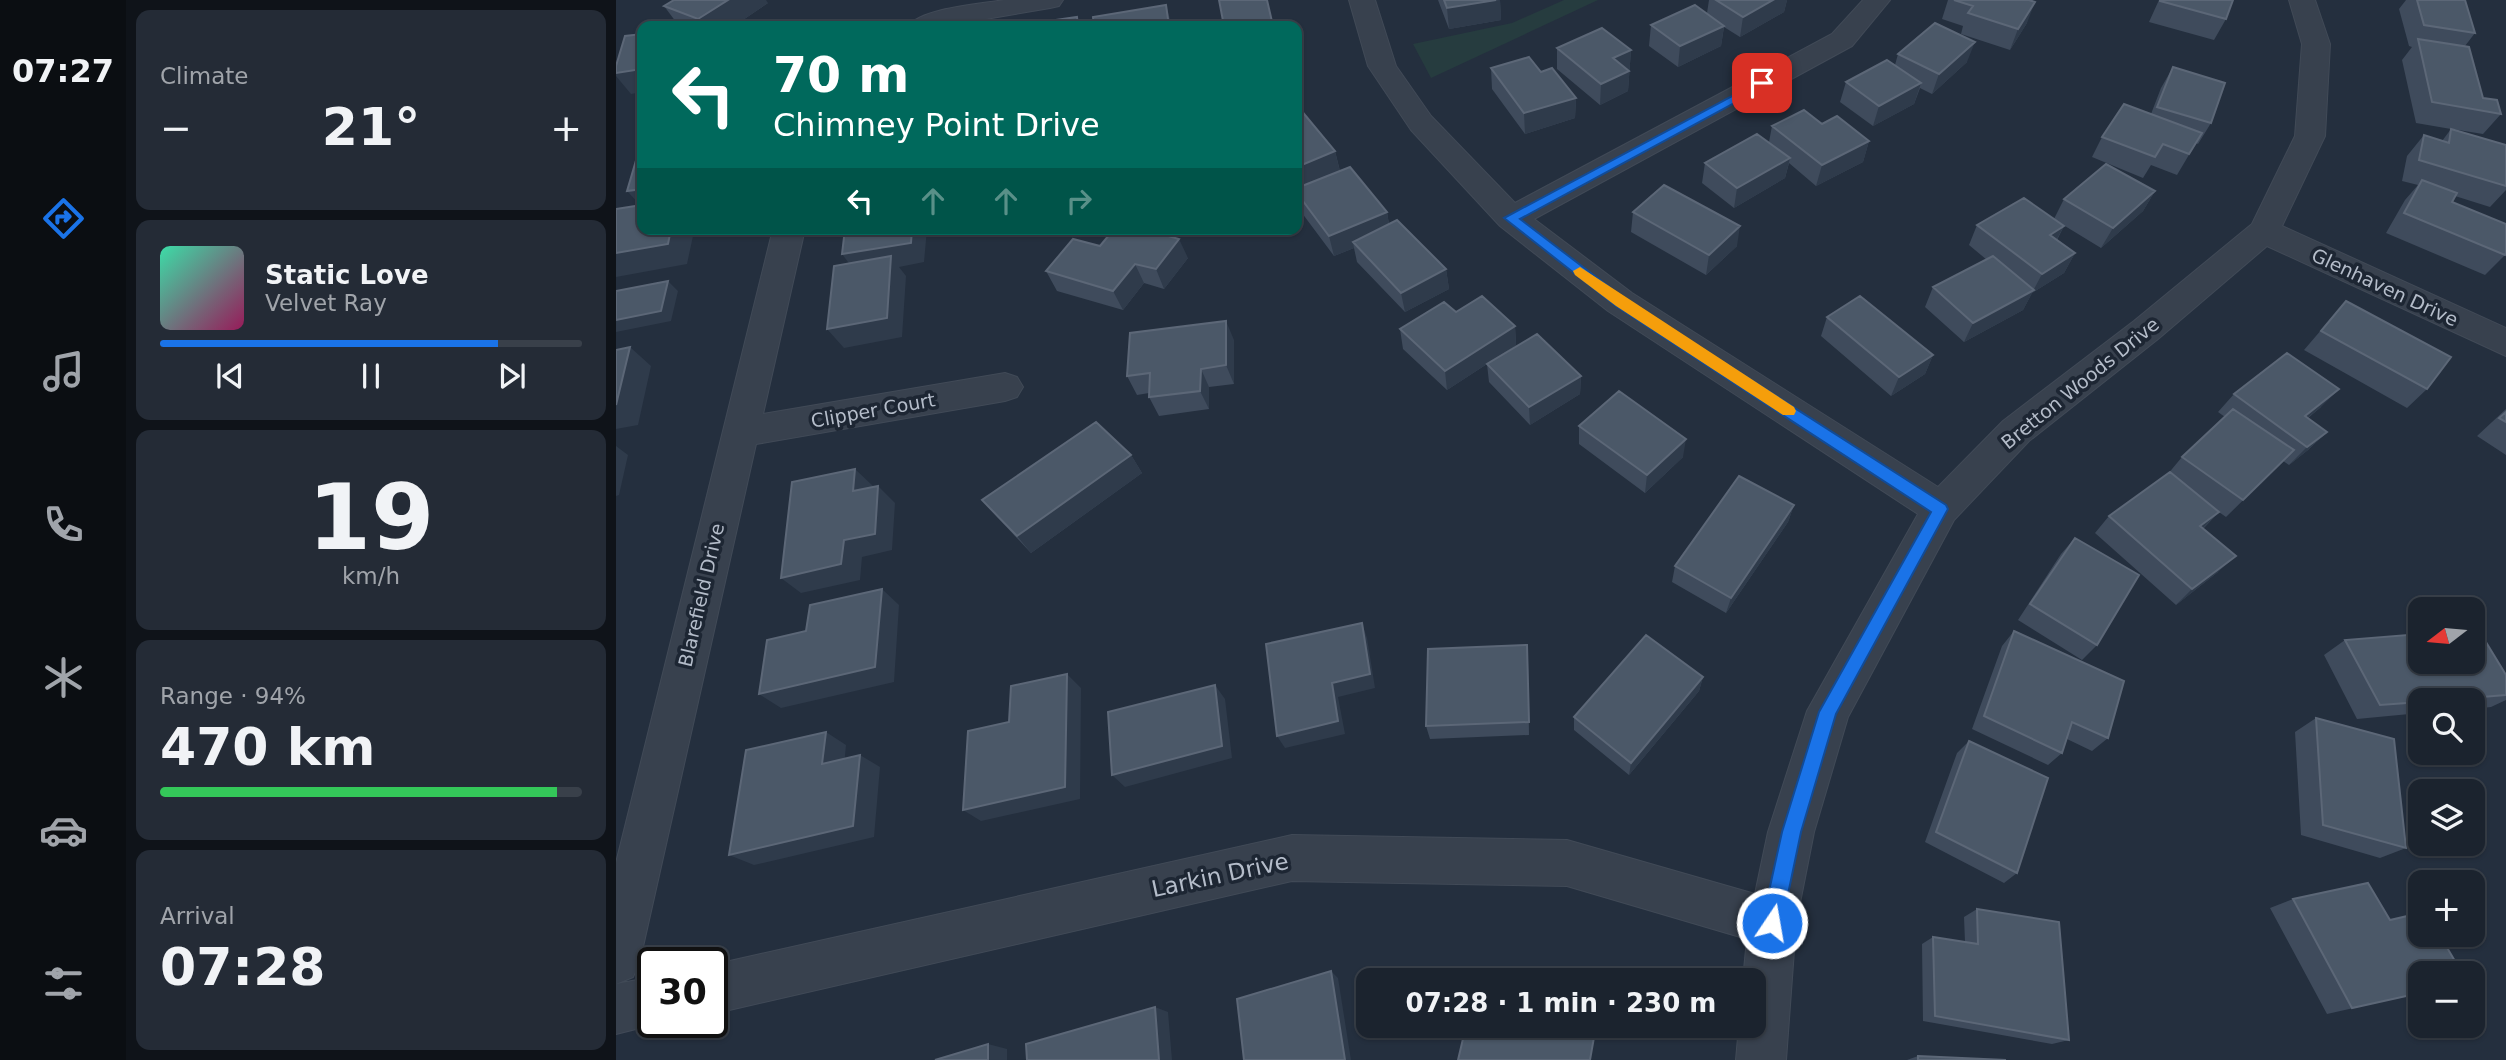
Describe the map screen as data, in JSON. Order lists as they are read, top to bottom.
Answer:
{
  "streets": {
    "street": [
      "Glenhaven Drive",
      "Bretton Woods Drive",
      "Clipper Court",
      "Blarefield Drive",
      "Larkin Drive"
    ]
  },
  "crossings": [
    ["Glenhaven Drive", "Bretton Woods Drive"],
    ["Bretton Woods Drive", "Larkin Drive"],
    ["Clipper Court", "Blarefield Drive"]
  ],
  "north": "left",
  "page": {
    "tabs": "07:27",
    "tile": [
      "Climate",
      ["19", "km/h"],
      ["Range · 94%", "470 km"],
      ["Arrival", "07:28"]
    ],
    "turn": ["70 m", "Chimney Point Drive"],
    "heat": ["−", "21°", "+"],
    "song": ["Static Love", "Velvet Ray"],
    "map_buttons": ["+", "−"],
    "limit": "30",
    "trip": "07:28 · 1 min · 230 m"
  }
}
